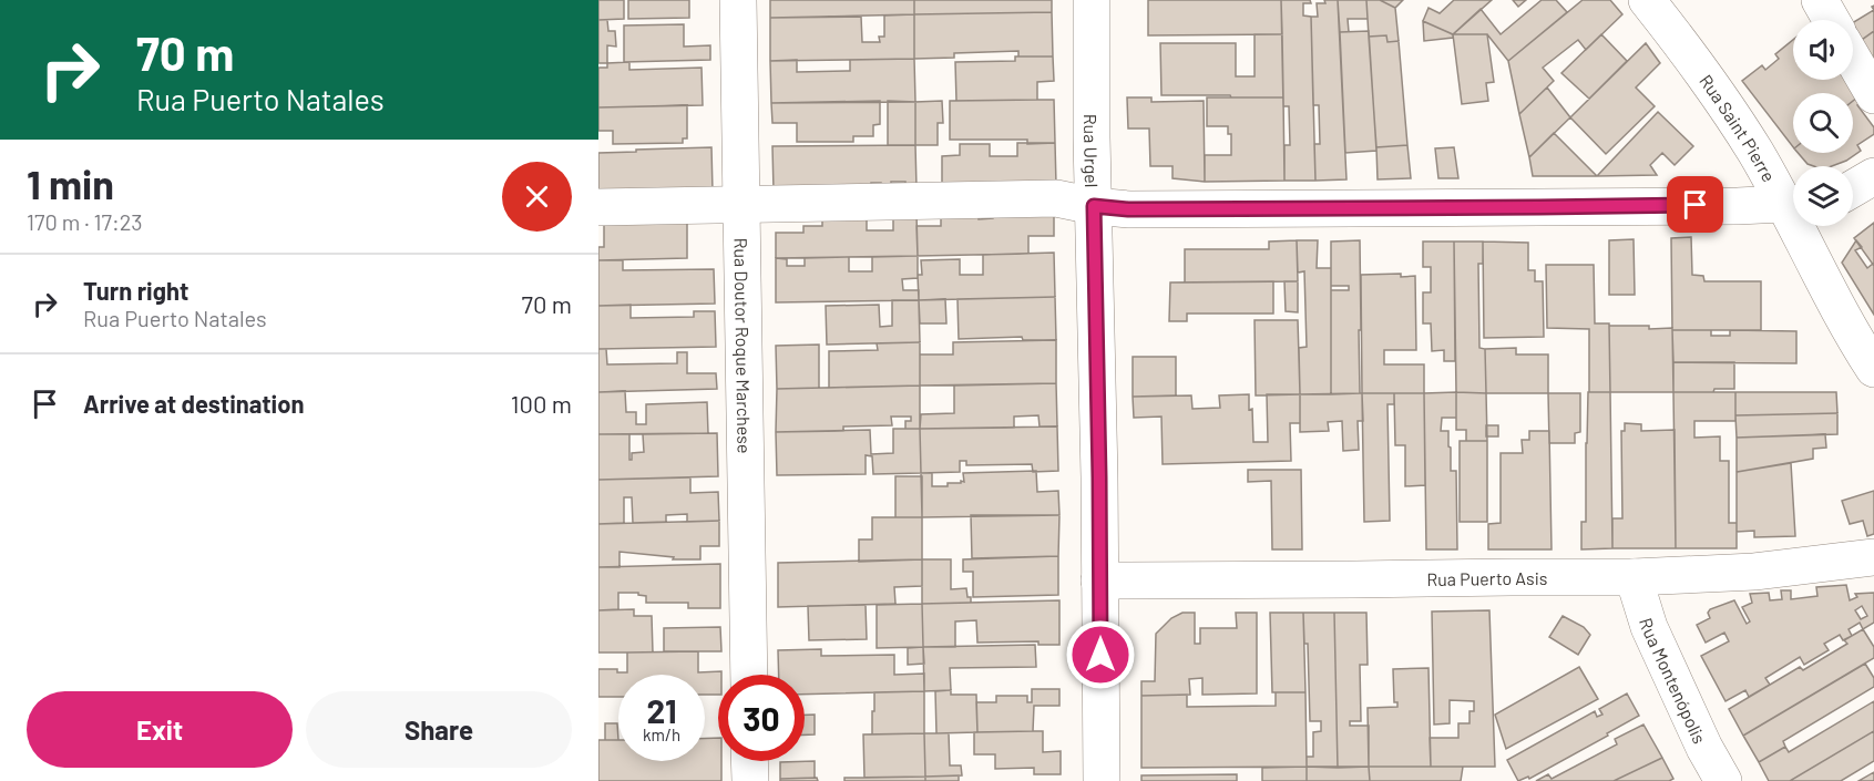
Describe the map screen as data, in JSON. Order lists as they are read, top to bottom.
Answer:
{
  "streets": {
    "street": [
      "Rua Saint Pierre",
      "Rua Urgel",
      "Rua Doutor Roque Marchese",
      "Rua Puerto Asis",
      "Rua Montenópolis"
    ]
  },
  "crossings": [
    ["Rua Urgel", "Rua Puerto Asis"],
    ["Rua Puerto Asis", "Rua Montenópolis"]
  ],
  "page": {
    "turn": ["70 m", "Rua Puerto Natales"],
    "heading": ["1 min", "170 m · 17:23"],
    "list": [
      {
        "name": "Turn right",
        "note": "Rua Puerto Natales",
        "value": "70 m"
      },
      {
        "name": "Arrive at destination",
        "value": "100 m"
      }
    ],
    "speed": "21 km/h",
    "limit": "30",
    "buttons": ["Exit", "Share"]
  }
}
